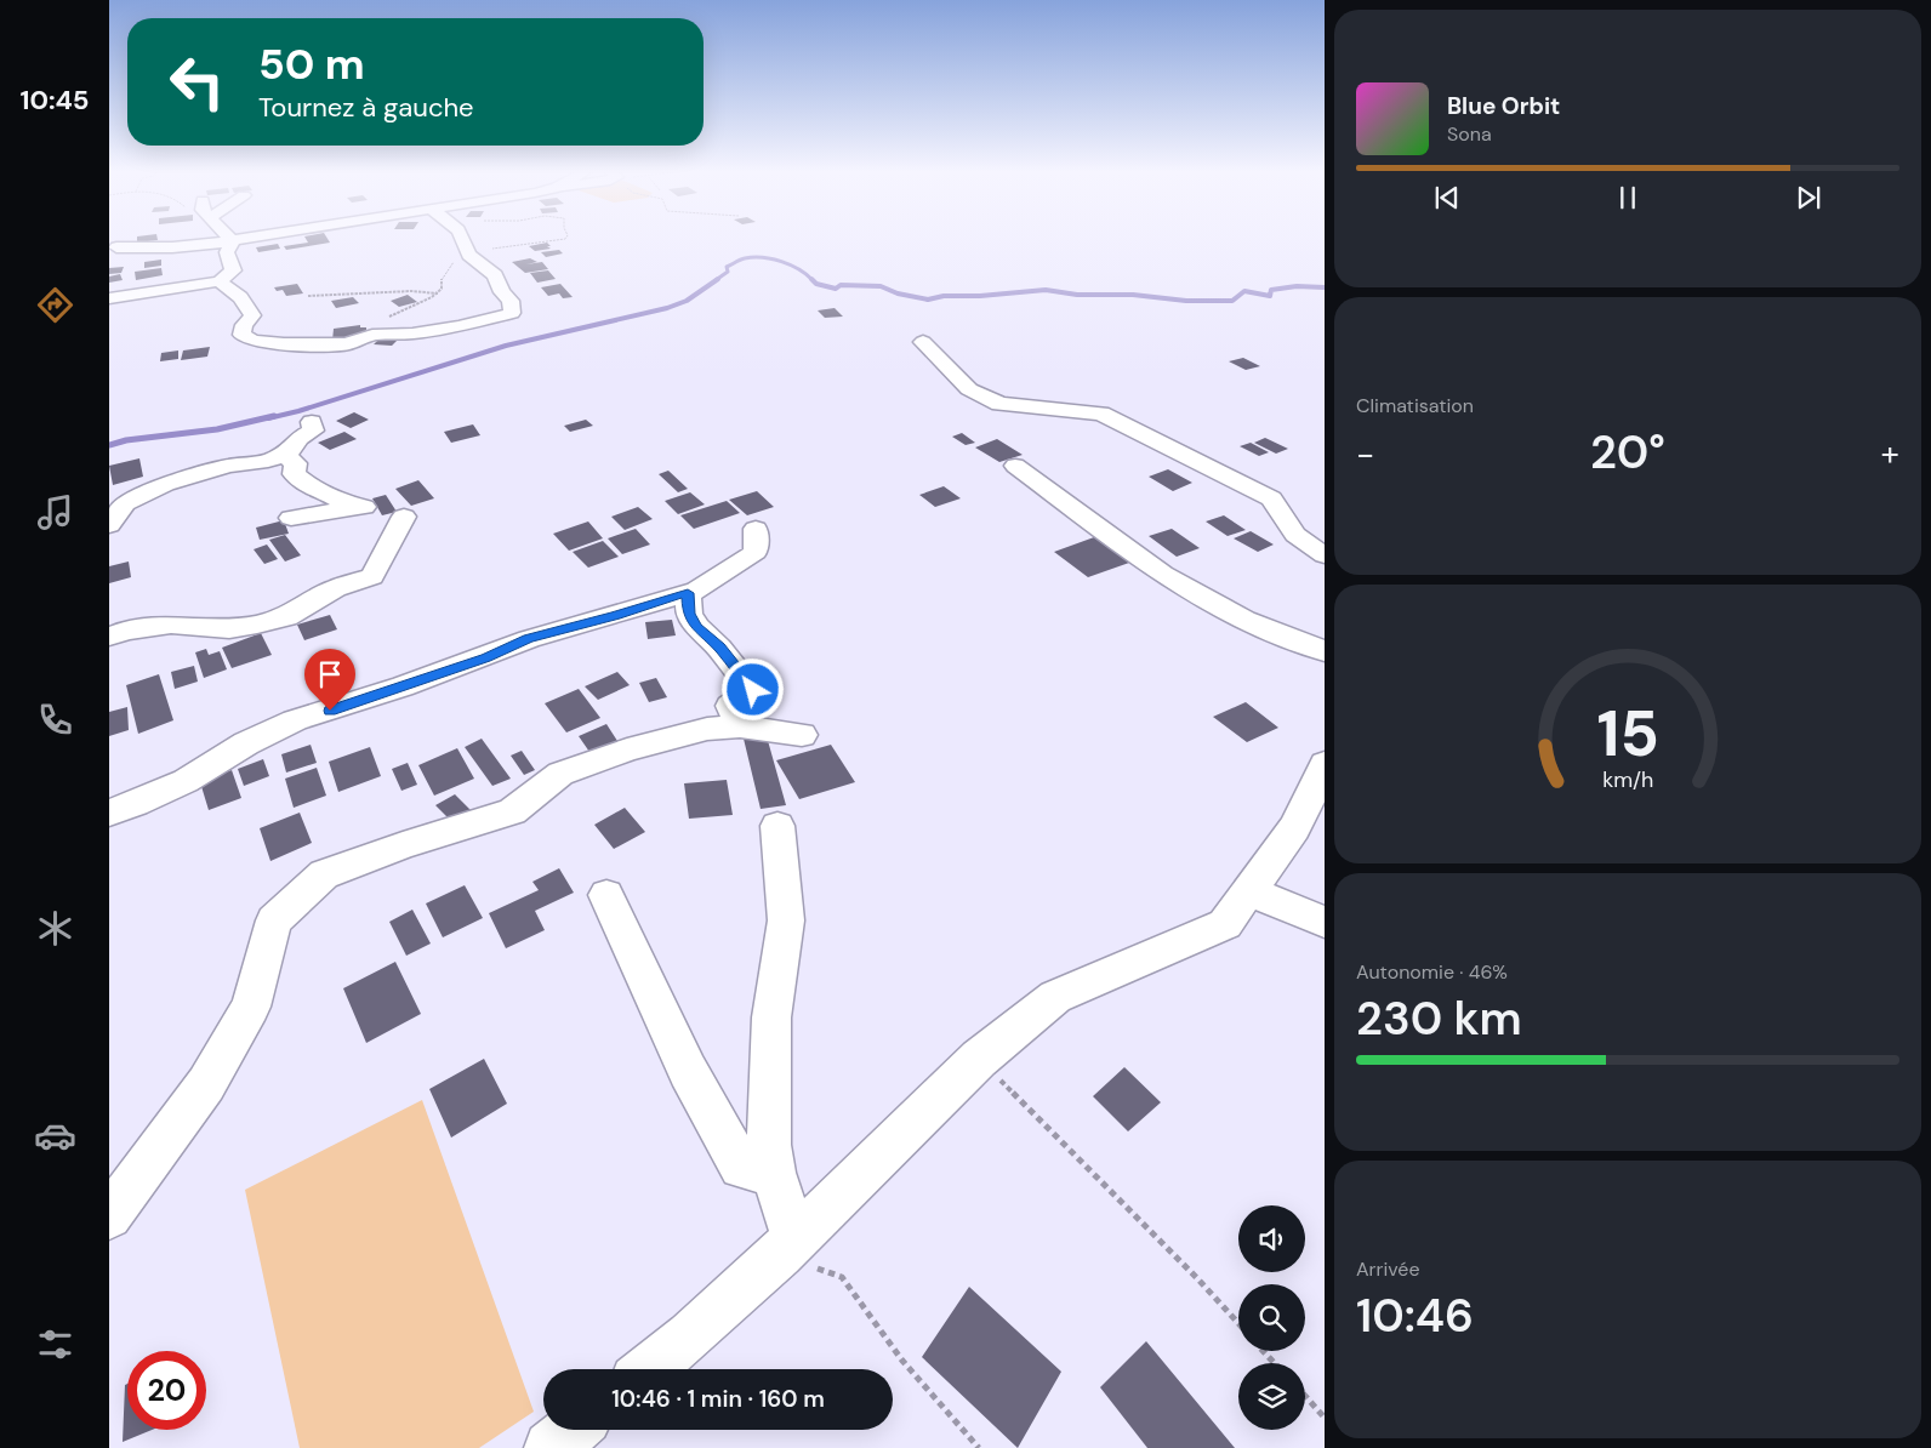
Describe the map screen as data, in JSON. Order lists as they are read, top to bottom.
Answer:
{
  "page": {
    "tabs": "10:45",
    "turn": ["50 m", "Tournez à gauche"],
    "song": ["Blue Orbit", "Sona"],
    "tile": [
      "Climatisation",
      ["Autonomie · 46%", "230 km"],
      ["Arrivée", "10:46"]
    ],
    "heat": ["−", "20°", "+"],
    "limit": "20",
    "trip": "10:46 · 1 min · 160 m",
    "gauge": ["15", "km/h"]
  }
}
